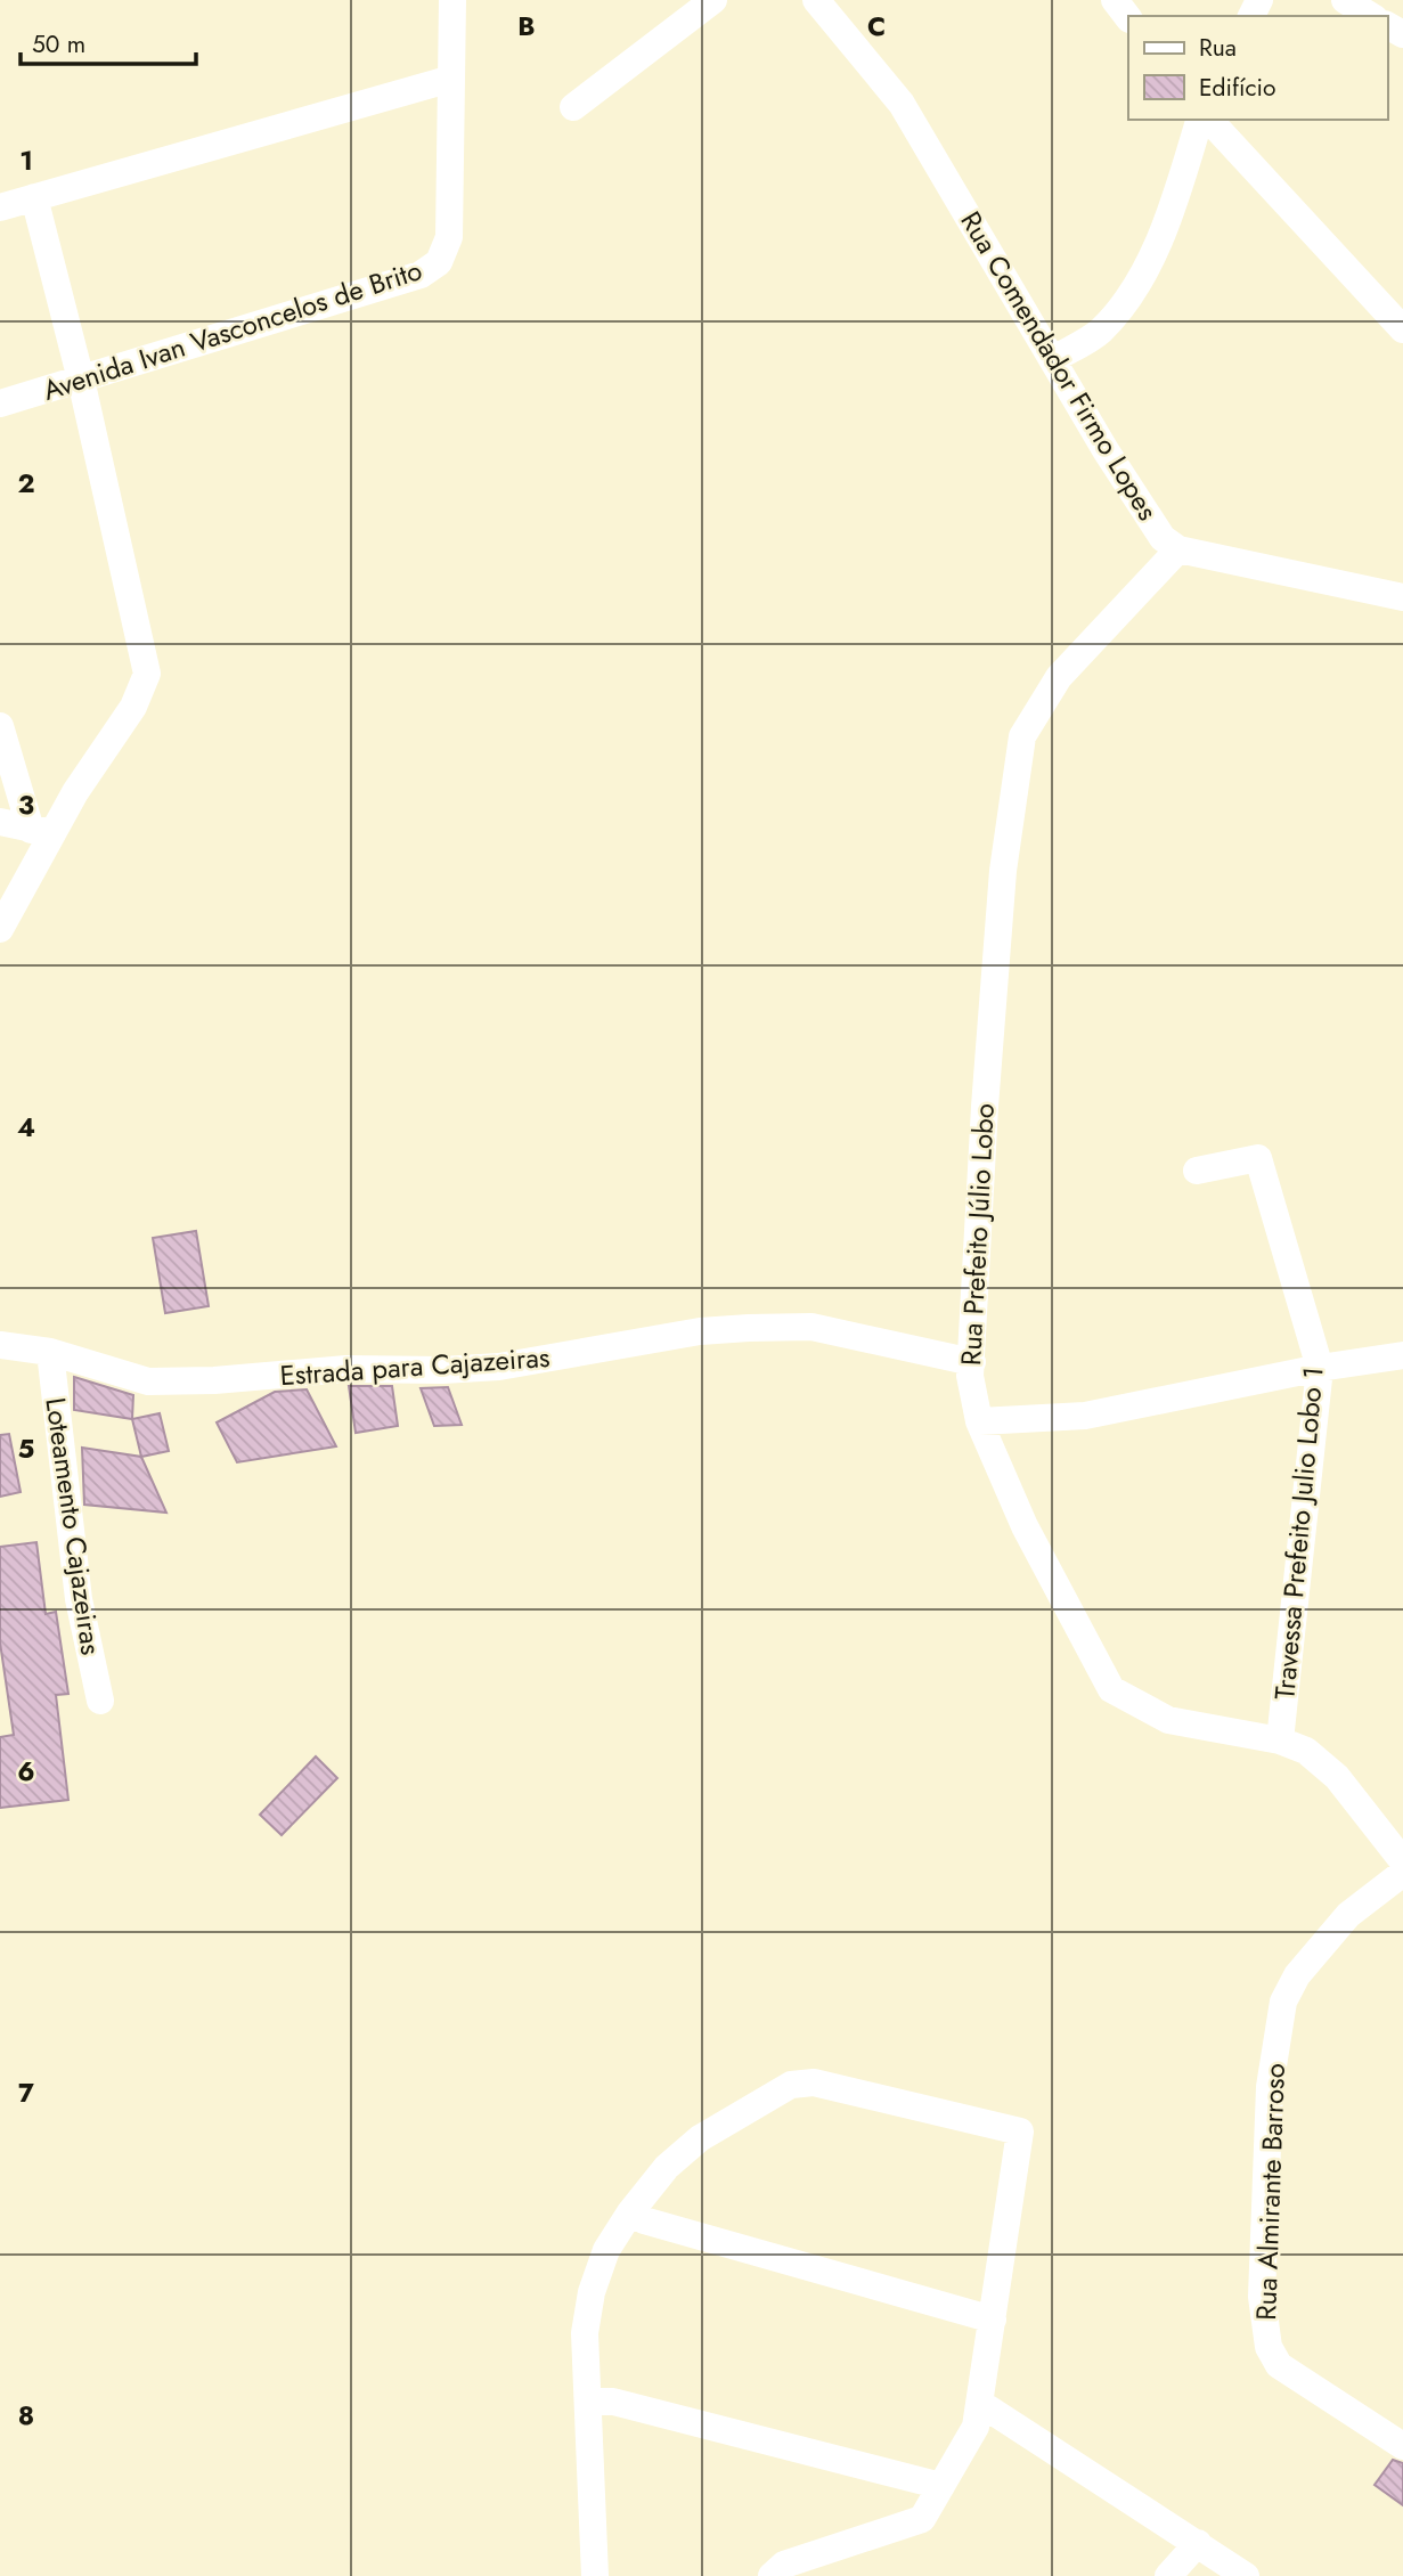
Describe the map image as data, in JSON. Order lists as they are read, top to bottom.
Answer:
{
  "streets": {
    "street": [
      "Avenida Ivan Vasconcelos de Brito",
      "Rua Comendador Firmo Lopes",
      "Rua Prefeito Júlio Lobo",
      "Estrada para Cajazeiras",
      "Loteamento Cajazeiras",
      "Travessa Prefeito Julio Lobo 1",
      "Rua Almirante Barroso"
    ]
  },
  "crossings": [
    ["Rua Comendador Firmo Lopes", "Rua Prefeito Júlio Lobo"],
    ["Rua Prefeito Júlio Lobo", "Estrada para Cajazeiras"],
    ["Rua Prefeito Júlio Lobo", "Travessa Prefeito Julio Lobo 1"],
    ["Estrada para Cajazeiras", "Loteamento Cajazeiras"]
  ],
  "legend": ["Rua", "Edifício"],
  "scale_bar": "50 m",
  "grid": {
    "columns": ["B", "C"],
    "rows": [
      "1",
      "2",
      "3",
      "4",
      "5",
      "6",
      "7",
      "8"
    ]
  }
}
